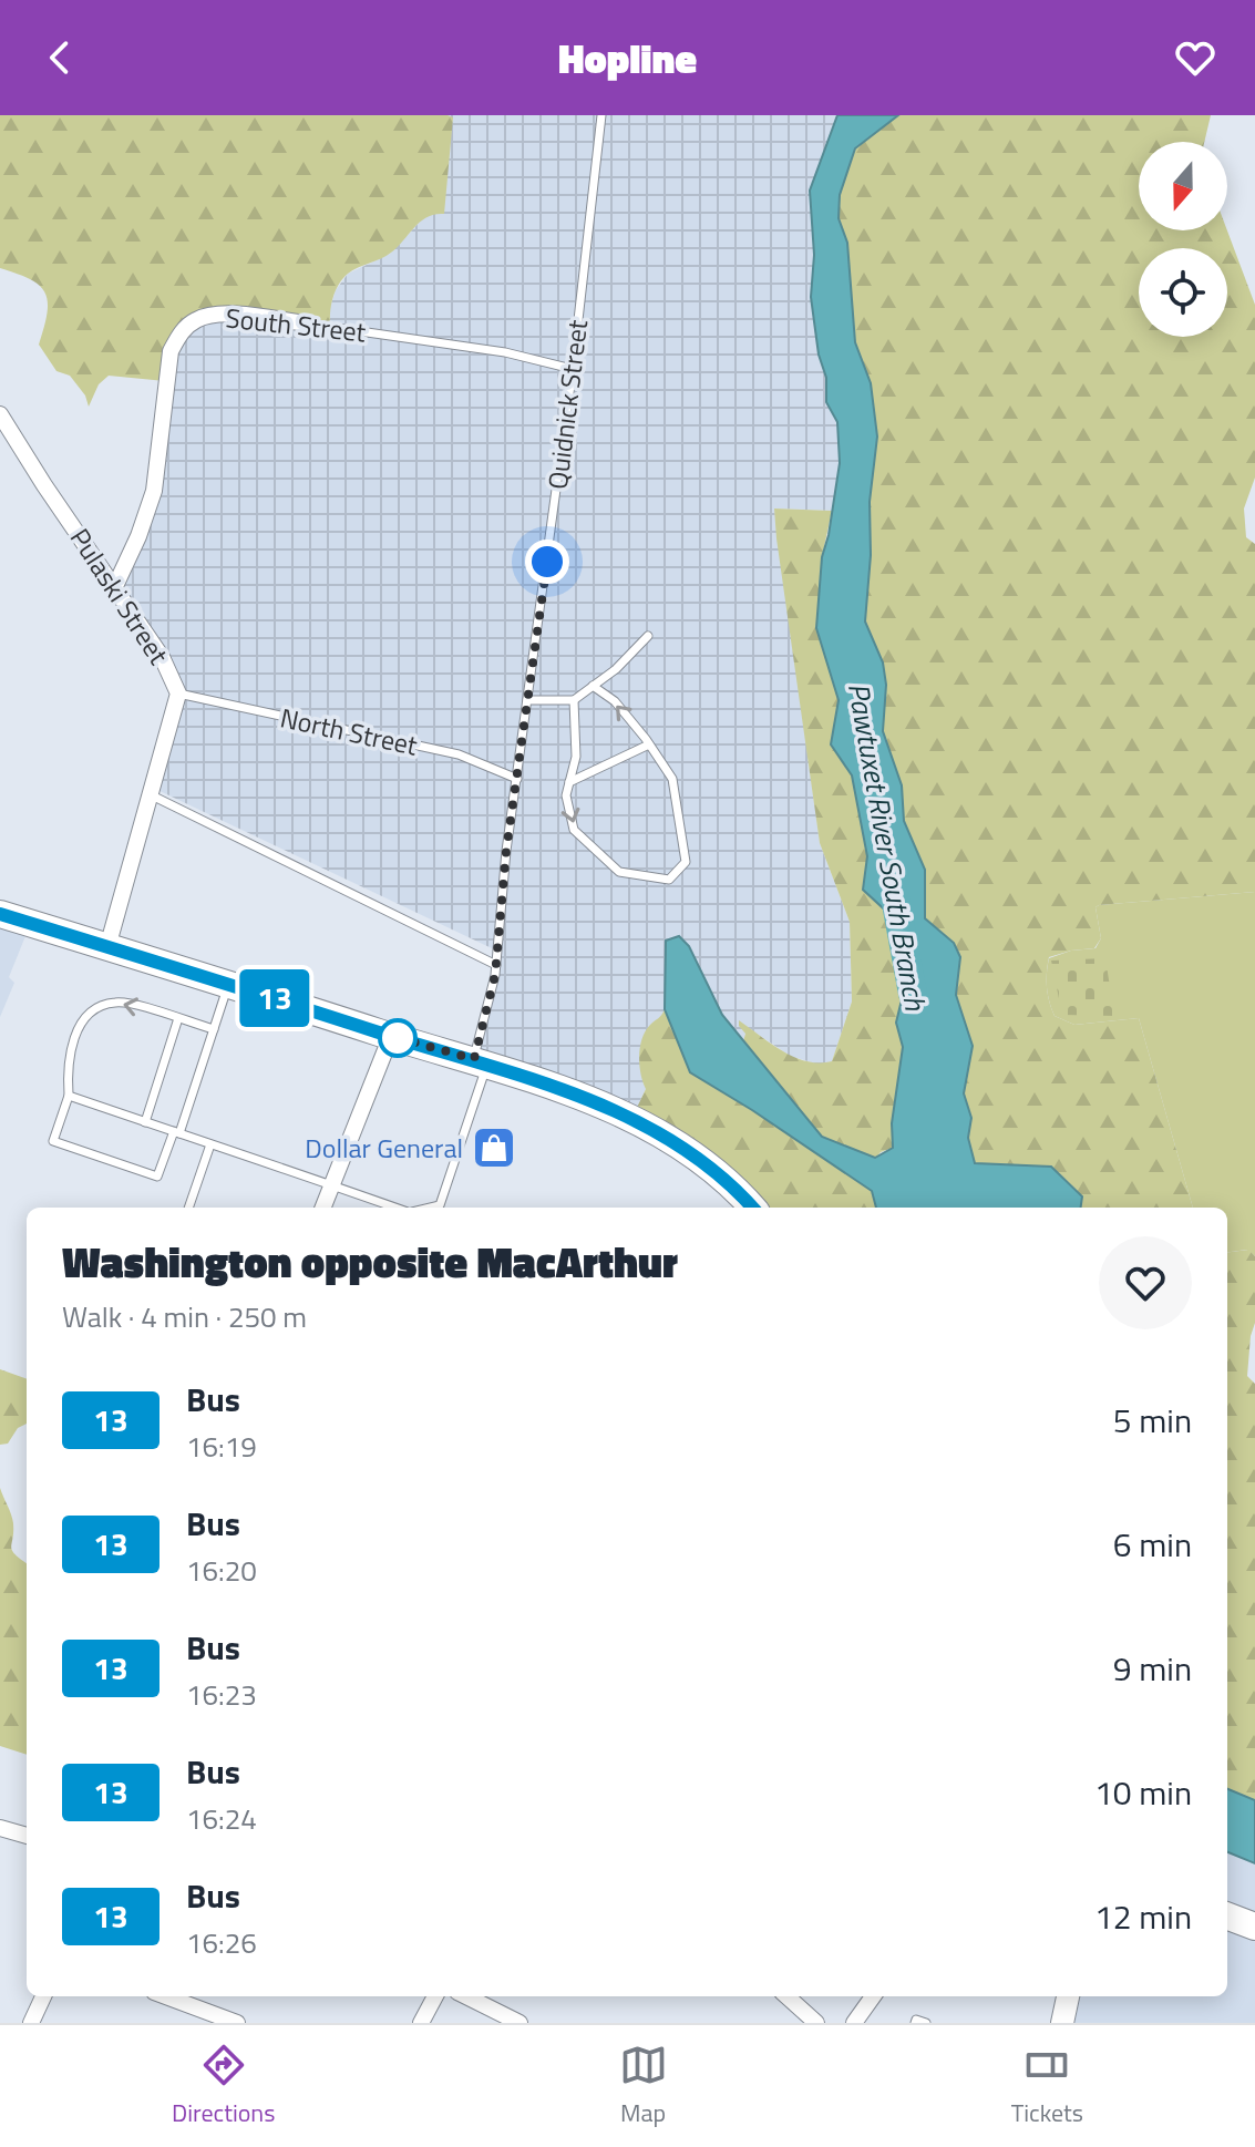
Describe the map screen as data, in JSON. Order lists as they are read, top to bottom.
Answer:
{
  "streets": {
    "street": ["South Street", "Pulaski Street"],
    "lane": ["Quidnick Street", "North Street"]
  },
  "crossings": [
    ["South Street", "Quidnick Street"],
    ["South Street", "Pulaski Street"],
    ["Quidnick Street", "North Street"],
    ["Pulaski Street", "North Street"]
  ],
  "water": ["Pawtuxet River South Branch"],
  "places": {
    "shop": ["Dollar General"]
  },
  "lines": ["bus line 13"],
  "north": "bottom",
  "page": {
    "header": "Hopline",
    "on_map": "13",
    "heading": ["Washington opposite MacArthur", "Walk · 4 min · 250 m"],
    "list": [
      {
        "mark": "13",
        "name": "Bus",
        "note": "16:19",
        "value": "5 min"
      },
      {
        "mark": "13",
        "name": "Bus",
        "note": "16:20",
        "value": "6 min"
      },
      {
        "mark": "13",
        "name": "Bus",
        "note": "16:23",
        "value": "9 min"
      },
      {
        "mark": "13",
        "name": "Bus",
        "note": "16:24",
        "value": "10 min"
      },
      {
        "mark": "13",
        "name": "Bus",
        "note": "16:26",
        "value": "12 min"
      }
    ],
    "tabs": ["Directions", "Map", "Tickets"]
  }
}
